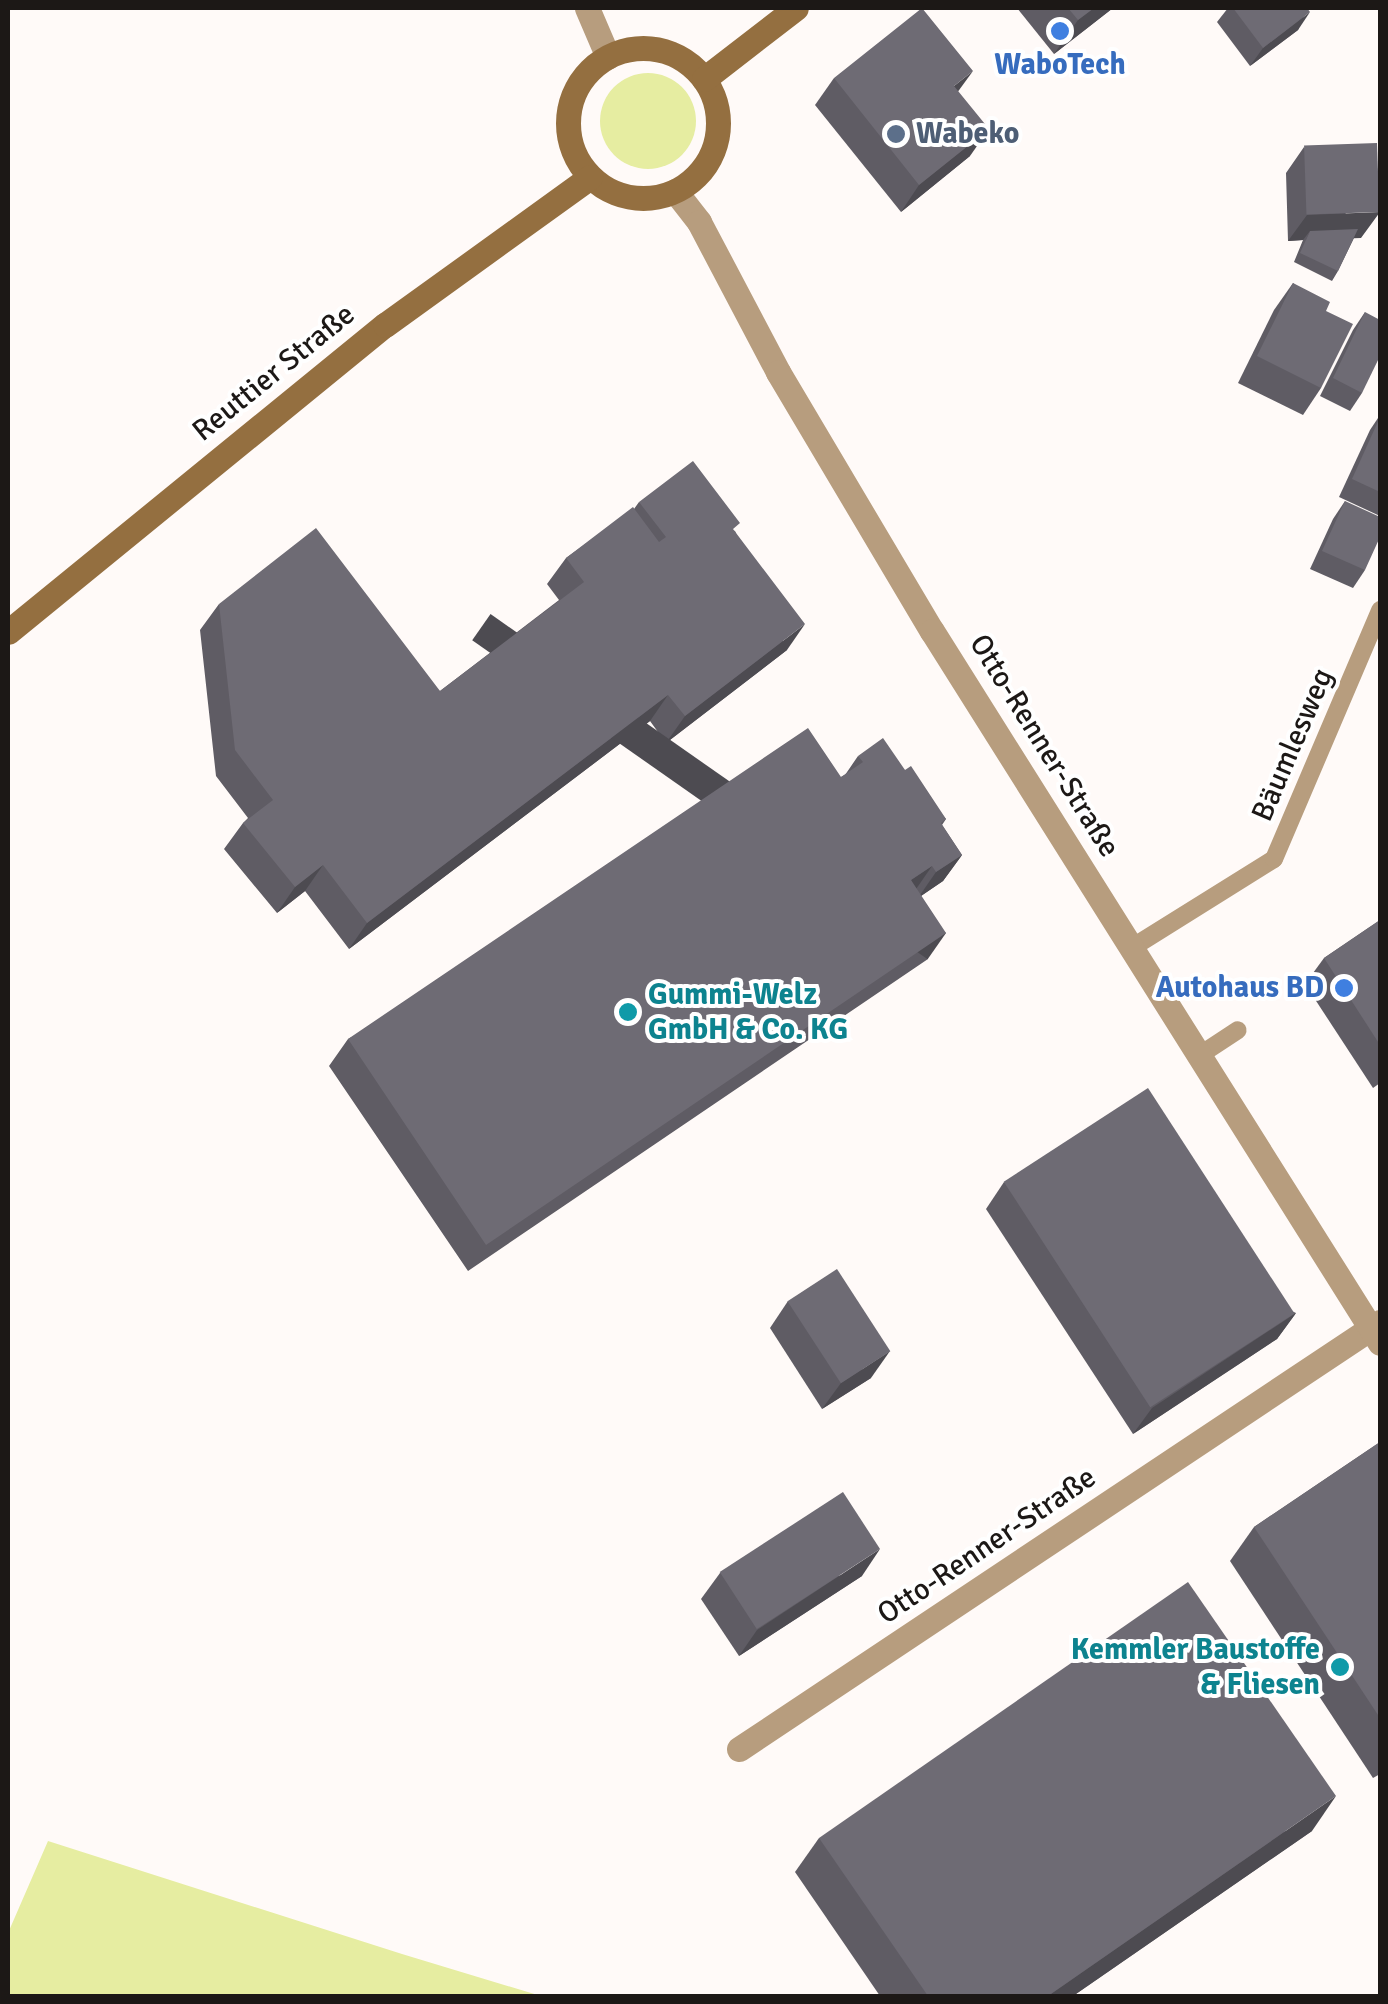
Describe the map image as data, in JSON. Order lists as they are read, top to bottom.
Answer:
{
  "streets": {
    "main road": ["Reuttier Straße"],
    "street": ["Otto-Renner-Straße"],
    "lane": ["Bäumlesweg"]
  },
  "crossings": [
    ["Reuttier Straße", "Otto-Renner-Straße"],
    ["Bäumlesweg", "Otto-Renner-Straße"]
  ],
  "places": [
    "WaboTech",
    "Wabeko",
    "Autohaus BD",
    "Gummi-Welz GmbH & Co. KG",
    "Kemmler Baustoffe & Fliesen"
  ]
}
